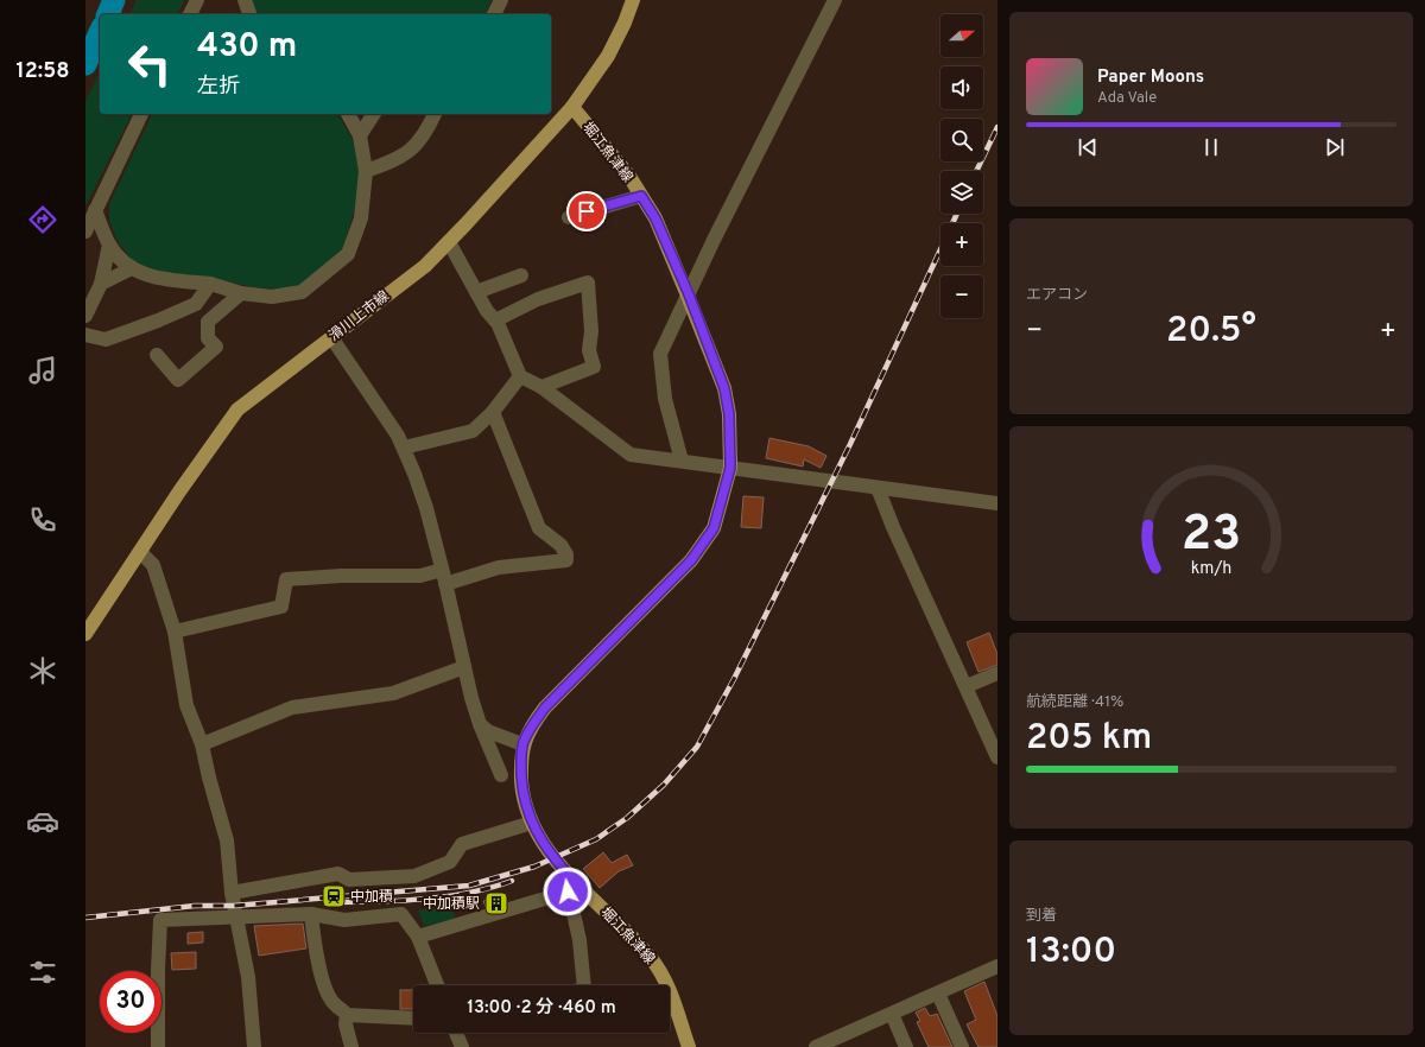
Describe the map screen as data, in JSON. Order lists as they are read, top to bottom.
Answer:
{
  "streets": {
    "main road": ["堀江魚津線", "滑川上市線"]
  },
  "crossings": [
    ["堀江魚津線", "滑川上市線"]
  ],
  "places": {
    "station": ["中加積"],
    "building": ["中加積駅"]
  },
  "north": "right",
  "page": {
    "tabs": "12:58",
    "map_buttons": ["+", "−"],
    "turn": ["430 m", "左折"],
    "song": ["Paper Moons", "Ada Vale"],
    "tile": [
      "エアコン",
      ["航続距離 · 41%", "205 km"],
      ["到着", "13:00"]
    ],
    "heat": ["−", "20.5°", "+"],
    "limit": "30",
    "trip": "13:00 · 2 分 · 460 m",
    "gauge": ["23", "km/h"]
  }
}
